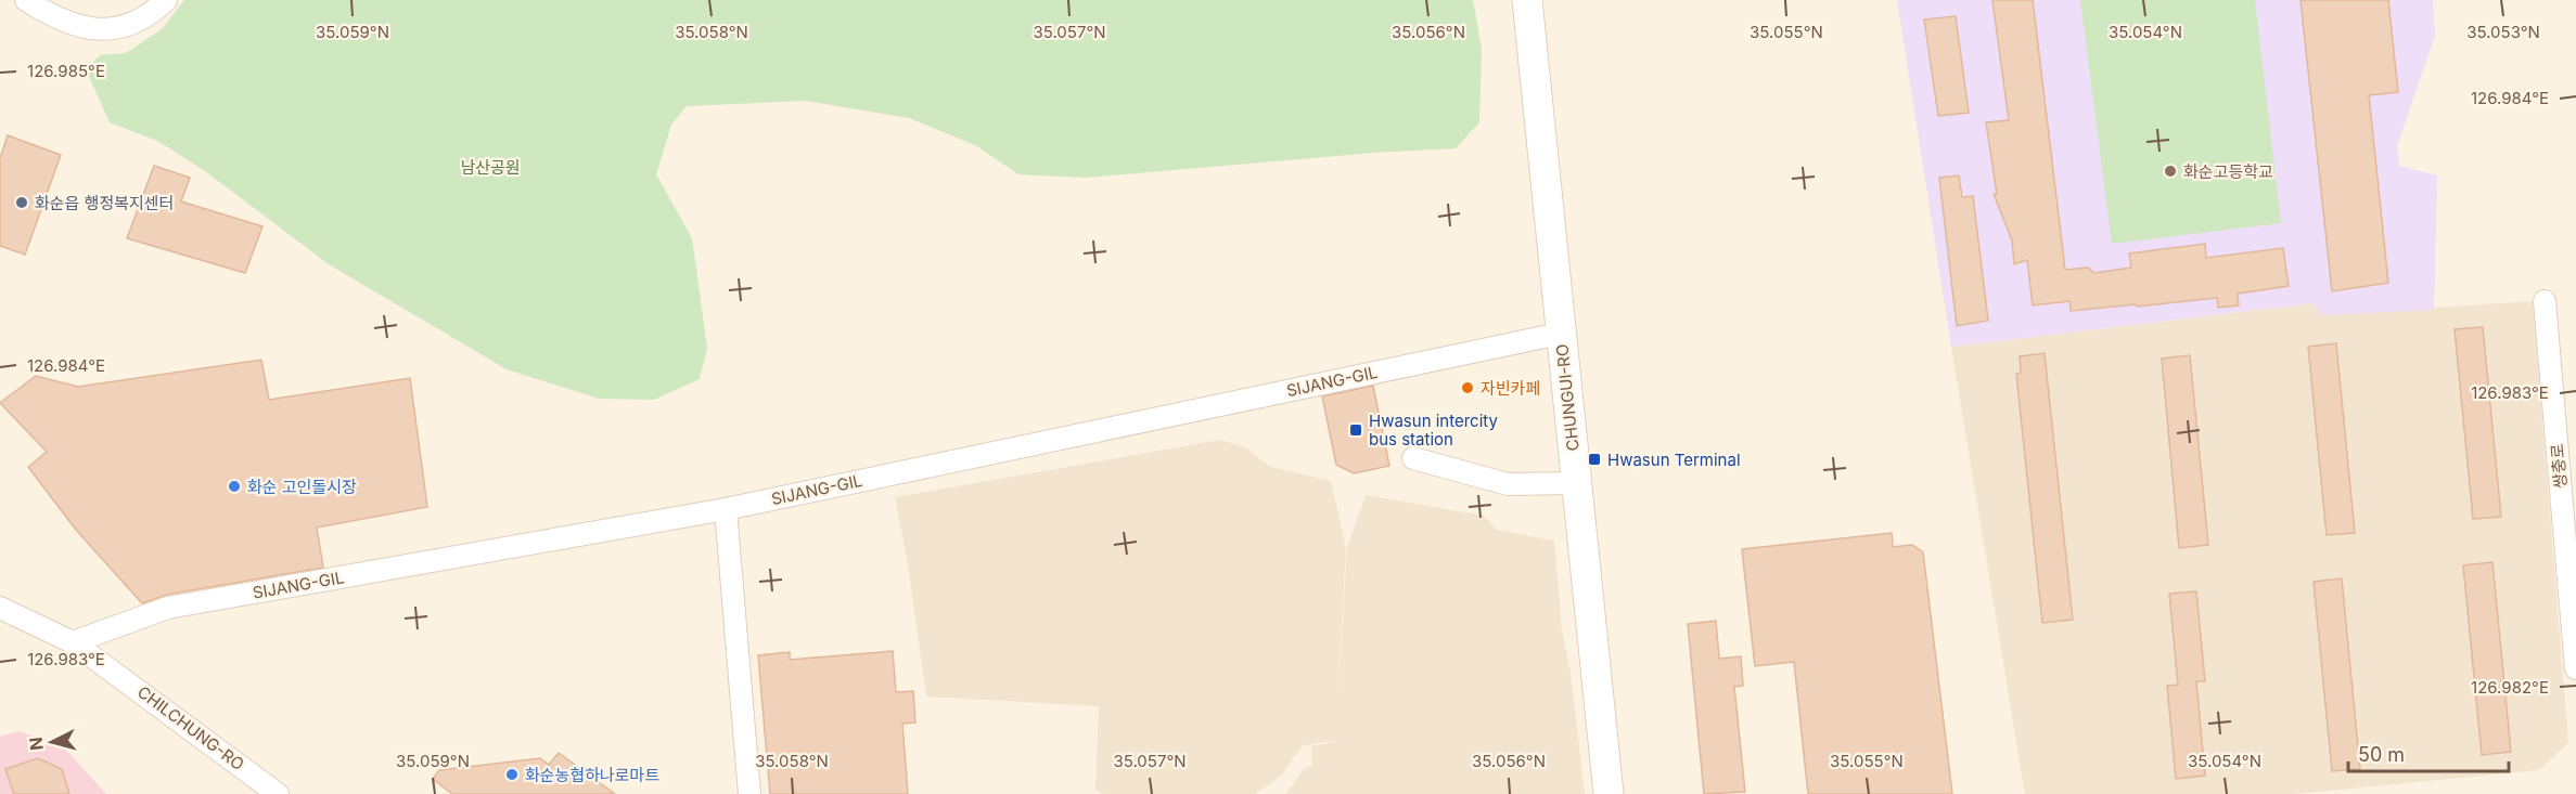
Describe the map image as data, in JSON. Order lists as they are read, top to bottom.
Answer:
{
  "streets": {
    "street": [
      "SIJANG-GIL",
      "CHUNGUI-RO",
      "쌍충로",
      "CHILCHUNG-RO"
    ]
  },
  "crossings": [
    ["SIJANG-GIL", "CHUNGUI-RO"],
    ["SIJANG-GIL", "CHILCHUNG-RO"]
  ],
  "parks": ["남산공원"],
  "places": {
    "other": [
      "화순고등학교",
      "화순읍 행정복지센터",
      "자빈카페",
      "화순 고인돌시장",
      "화순농협하나로마트"
    ],
    "transit": ["Hwasun intercity bus station", "Hwasun Terminal"]
  },
  "scale_bar": "50 m",
  "north": "left",
  "coordinates": [
    "35.059°N",
    "35.058°N",
    "35.057°N",
    "35.056°N",
    "35.055°N",
    "35.054°N",
    "35.053°N",
    "126.985°E",
    "126.984°E",
    "126.983°E",
    "126.982°E"
  ]
}
